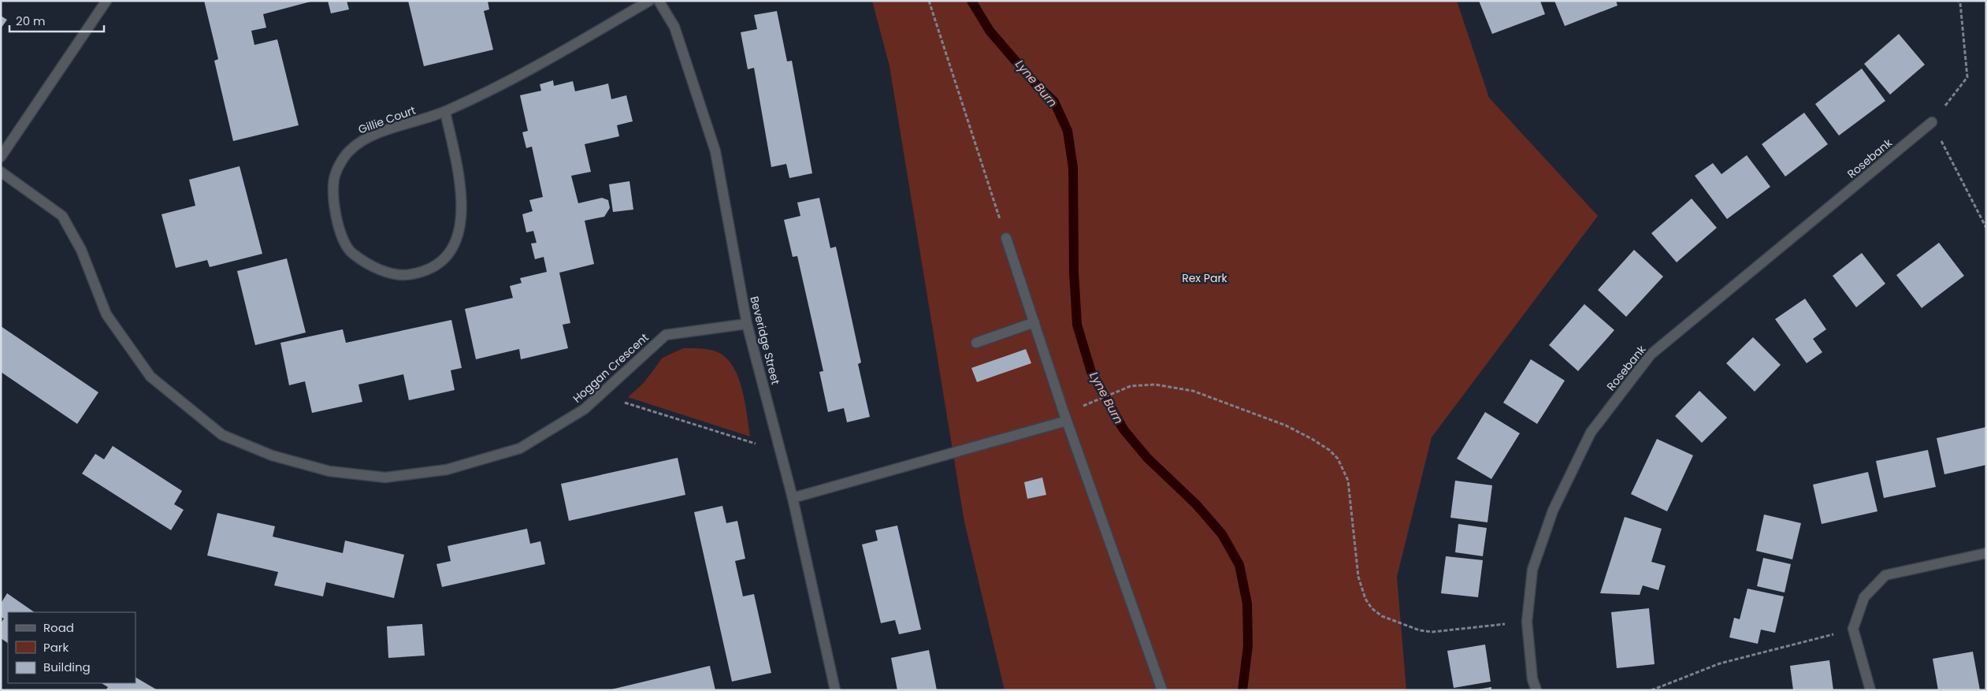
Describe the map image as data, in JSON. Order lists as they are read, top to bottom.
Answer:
{
  "streets": {
    "street": [
      "Gillie Court",
      "Rosebank",
      "Beveridge Street",
      "Hoggan Crescent"
    ]
  },
  "crossings": [
    ["Beveridge Street", "Hoggan Crescent"]
  ],
  "water": ["Lyne Burn"],
  "parks": ["Rex Park"],
  "legend": ["Road", "Park", "Building"],
  "scale_bar": "20 m"
}
